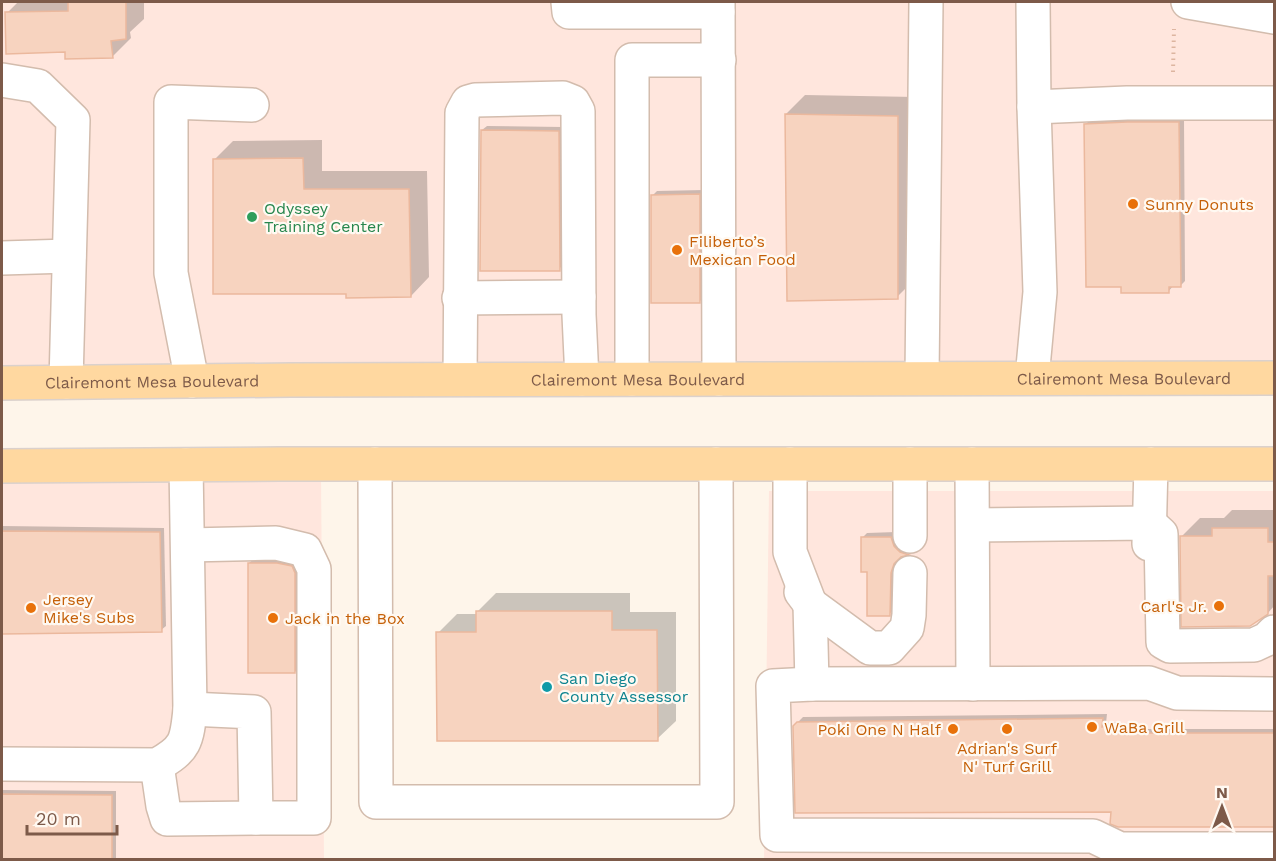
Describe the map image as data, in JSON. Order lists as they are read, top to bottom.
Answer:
{
  "streets": {
    "main road": ["Clairemont Mesa Boulevard"]
  },
  "places": [
    "Sunny Donuts",
    "Odyssey Training Center",
    "Filiberto’s Mexican Food",
    "Carl's Jr.",
    "Jersey Mike's Subs",
    "Jack in the Box",
    "San Diego County Assessor",
    "WaBa Grill",
    "Poki One N Half",
    "Adrian's Surf N' Turf Grill"
  ],
  "scale_bar": "20 m",
  "north": "top"
}
